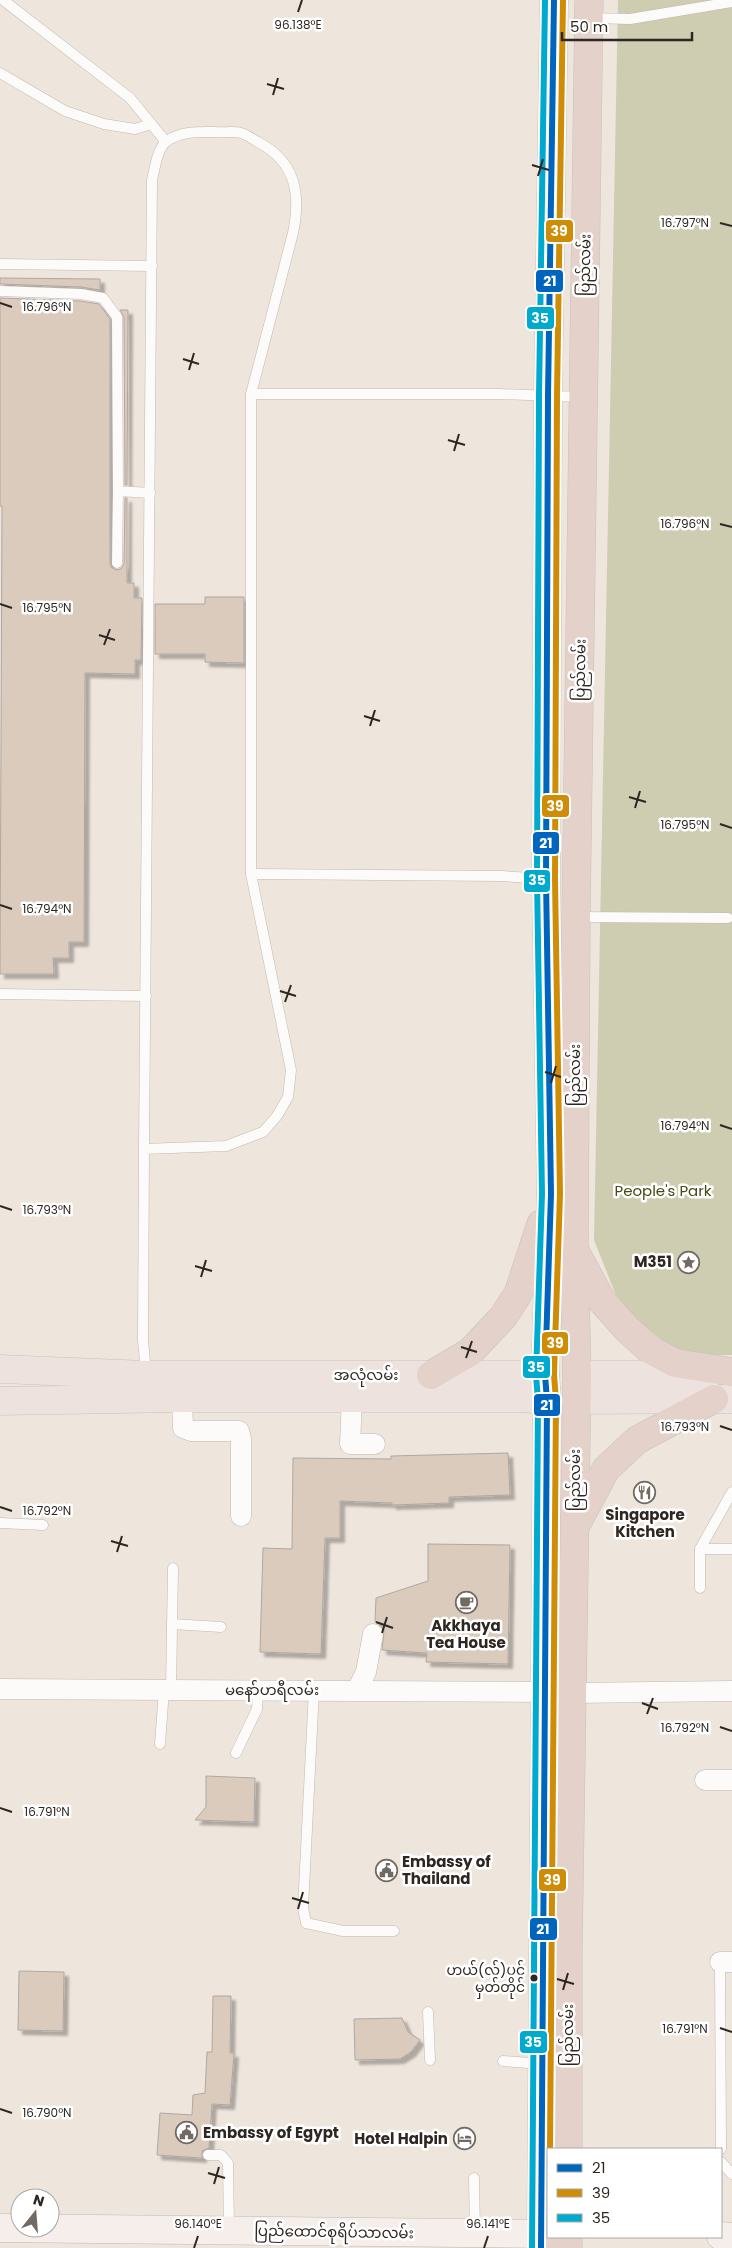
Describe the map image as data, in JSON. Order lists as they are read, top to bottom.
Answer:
{
  "streets": {
    "highway": ["ပြည်လမ်း", "အလုံလမ်း"],
    "street": ["မနော်ဟရီလမ်း", "ပြည်ထောင်စုရိပ်သာလမ်း"]
  },
  "crossings": [
    ["ပြည်လမ်း", "အလုံလမ်း"],
    ["ပြည်လမ်း", "မနော်ဟရီလမ်း"]
  ],
  "parks": ["People's Park"],
  "places": {
    "place": ["M351"],
    "restaurant": ["Singapore Kitchen"],
    "cafe": ["Akkhaya Tea House"],
    "public building": ["Embassy of Thailand", "Embassy of Egypt"],
    "other": ["ဟယ်(လ်)ပင် မှတ်တိုင်"],
    "hotel": ["Hotel Halpin"]
  },
  "lines": ["transit line 21", "transit line 39", "transit line 35"],
  "legend": ["21", "39", "35"],
  "scale_bar": "50 m",
  "north": "top",
  "coordinates": [
    "96.138°E",
    "16.797°N",
    "16.796°N",
    "16.795°N",
    "16.794°N",
    "16.793°N",
    "16.792°N",
    "16.791°N",
    "16.790°N",
    "96.140°E",
    "96.141°E"
  ]
}
